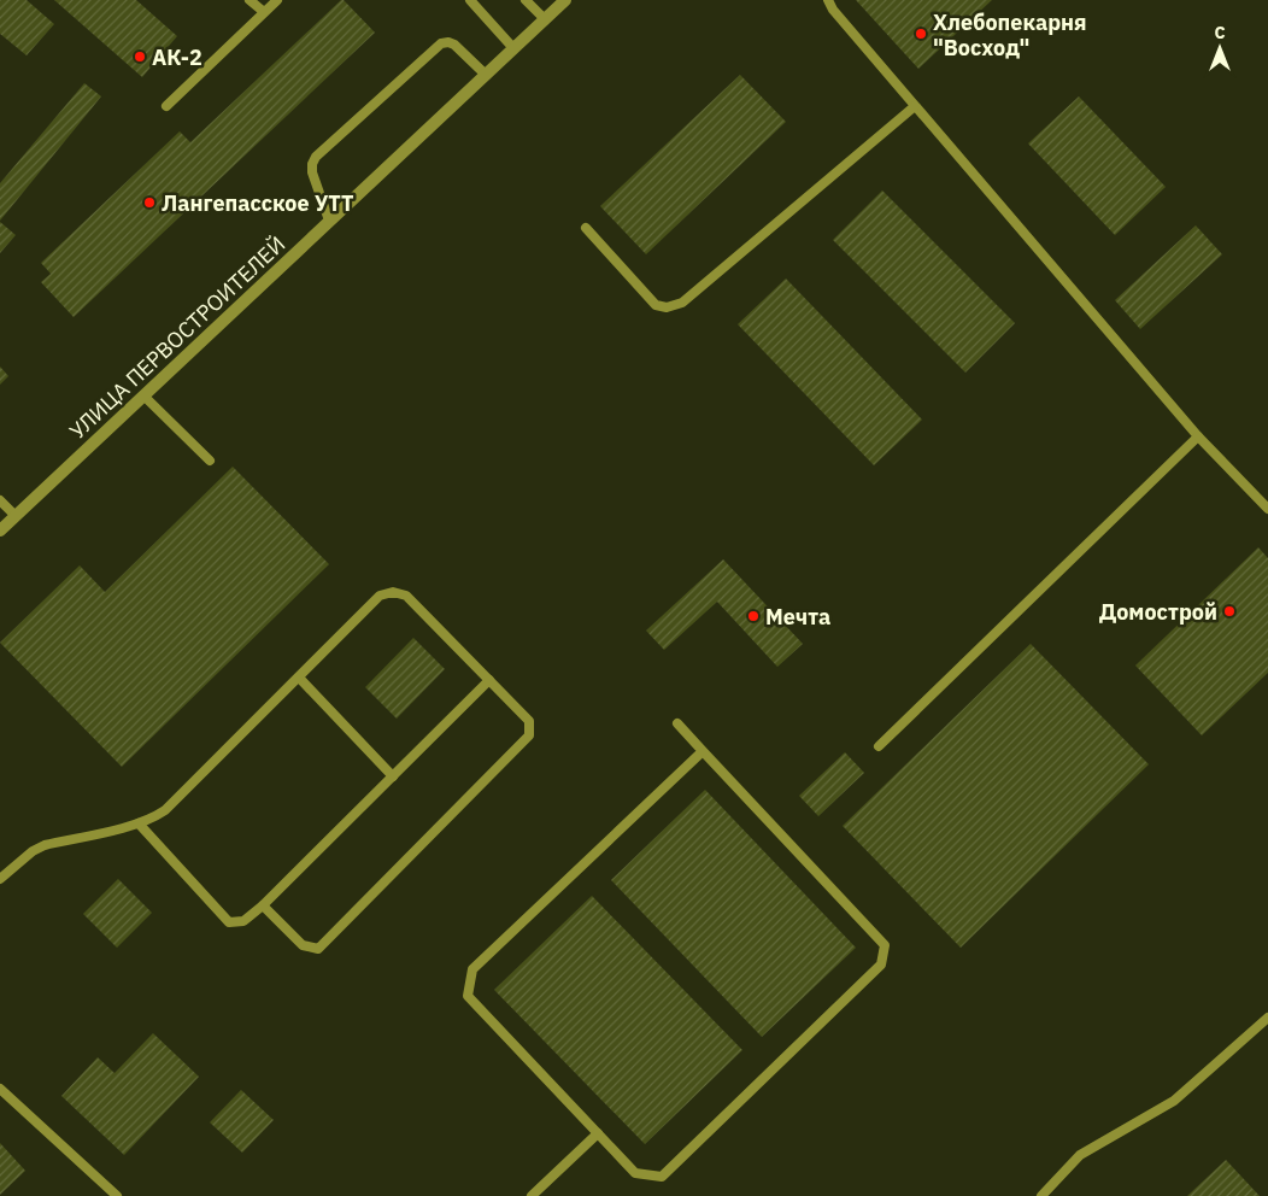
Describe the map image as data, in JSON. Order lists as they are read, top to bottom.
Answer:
{
  "streets": {
    "street": ["УЛИЦА ПЕРВОСТРОИТЕЛЕЙ"]
  },
  "places": [
    "Хлебопекарня \"Восход\"",
    "АК-2",
    "Лангепасское УТТ",
    "Домострой",
    "Мечта"
  ],
  "north": "top"
}
